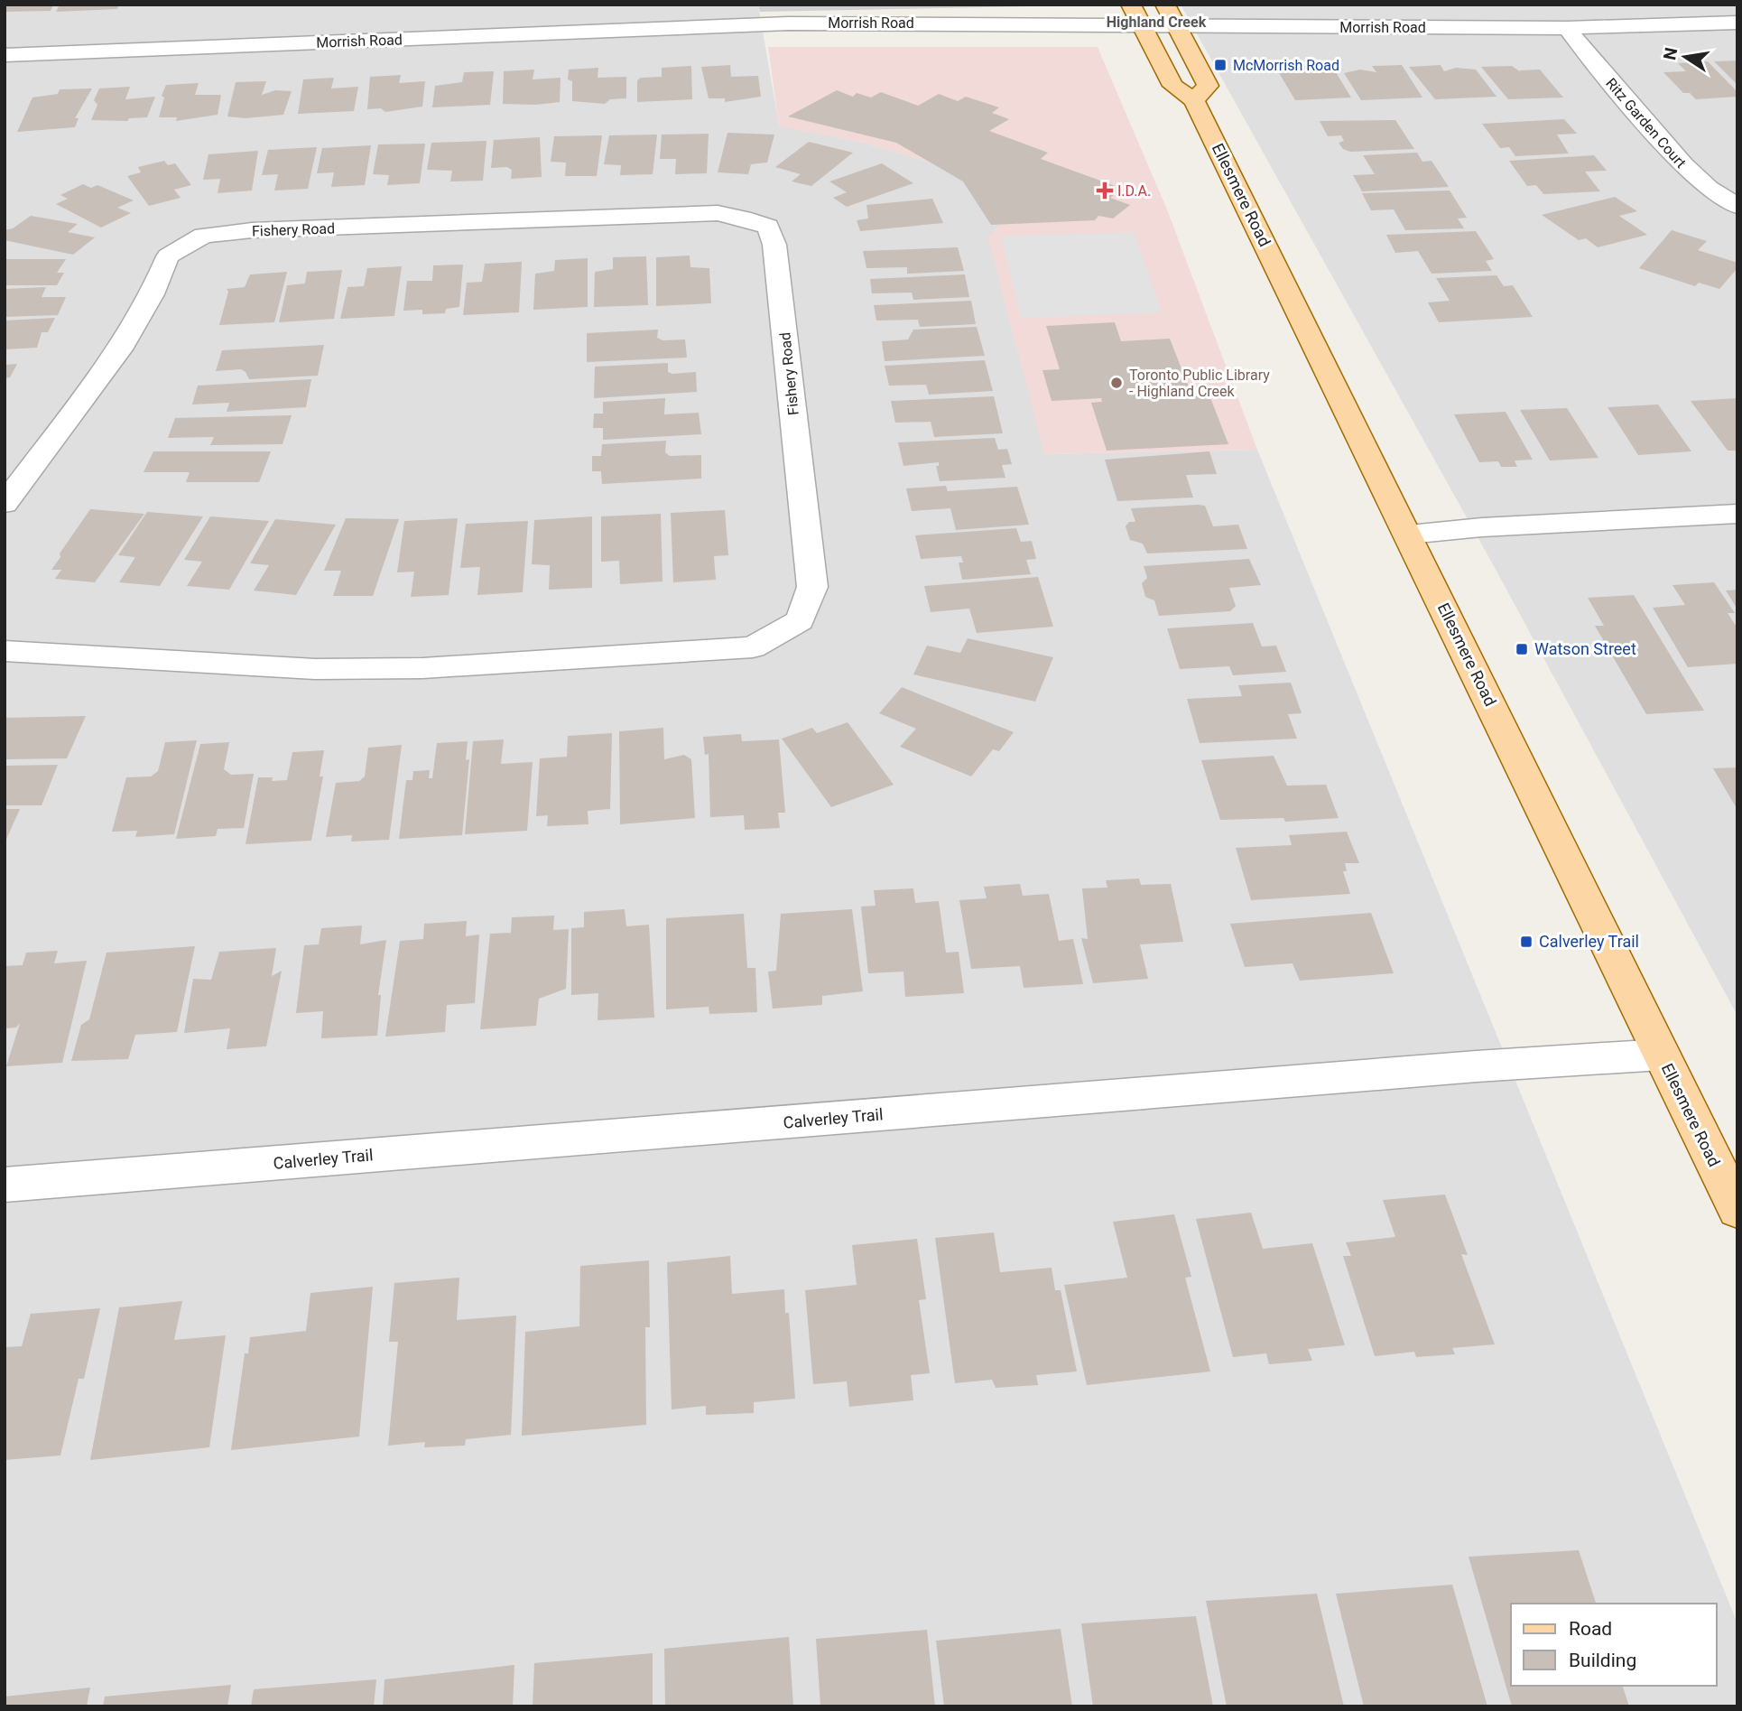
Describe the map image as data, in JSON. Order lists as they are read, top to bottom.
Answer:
{
  "streets": {
    "main road": ["Ellesmere Road"],
    "street": [
      "Morrish Road",
      "Ritz Garden Court",
      "Fishery Road",
      "Calverley Trail"
    ]
  },
  "crossings": [
    ["Morrish Road", "Ritz Garden Court"],
    ["Morrish Road", "Ellesmere Road"],
    ["Ellesmere Road", "Calverley Trail"]
  ],
  "districts": ["Highland Creek"],
  "places": {
    "transit": ["McMorrish Road", "Watson Street", "Calverley Trail"],
    "health": ["I.D.A."],
    "other": ["Toronto Public Library - Highland Creek"]
  },
  "legend": ["Road", "Building"],
  "north": "left"
}
